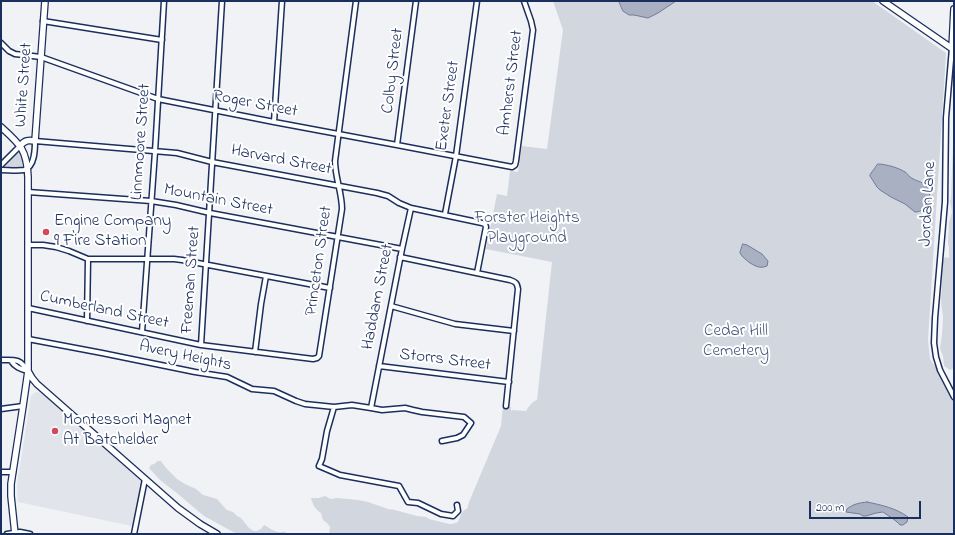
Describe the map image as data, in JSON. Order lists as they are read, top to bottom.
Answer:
{
  "streets": {
    "main road": ["White Street", "Harvard Street", "Jordan Lane"],
    "street": [
      "Colby Street",
      "Amherst Street",
      "Roger Street",
      "Exeter Street",
      "Linnmoore Street",
      "Mountain Street",
      "Princeton Street",
      "Freeman Street",
      "Haddam Street",
      "Cumberland Street",
      "Avery Heights",
      "Storrs Street"
    ]
  },
  "crossings": [
    ["Colby Street", "Roger Street"],
    ["Amherst Street", "Roger Street"],
    ["White Street", "Roger Street"],
    ["White Street", "Harvard Street"],
    ["Roger Street", "Exeter Street"],
    ["Roger Street", "Linnmoore Street"],
    ["Roger Street", "Princeton Street"],
    ["Roger Street", "Freeman Street"],
    ["Exeter Street", "Harvard Street"],
    ["Linnmoore Street", "Harvard Street"],
    ["Linnmoore Street", "Mountain Street"],
    ["Linnmoore Street", "Cumberland Street"],
    ["Harvard Street", "Princeton Street"],
    ["Harvard Street", "Freeman Street"],
    ["Harvard Street", "Haddam Street"],
    ["Mountain Street", "Princeton Street"],
    ["Mountain Street", "Freeman Street"],
    ["Mountain Street", "Haddam Street"],
    ["Princeton Street", "Cumberland Street"],
    ["Freeman Street", "Cumberland Street"],
    ["Haddam Street", "Avery Heights"],
    ["Haddam Street", "Storrs Street"]
  ],
  "parks": ["Forster Heights Playground", "Cedar Hill Cemetery"],
  "places": ["Engine Company 9 Fire Station", "Montessori Magnet At Batchelder"],
  "scale_bar": "200 m"
}
